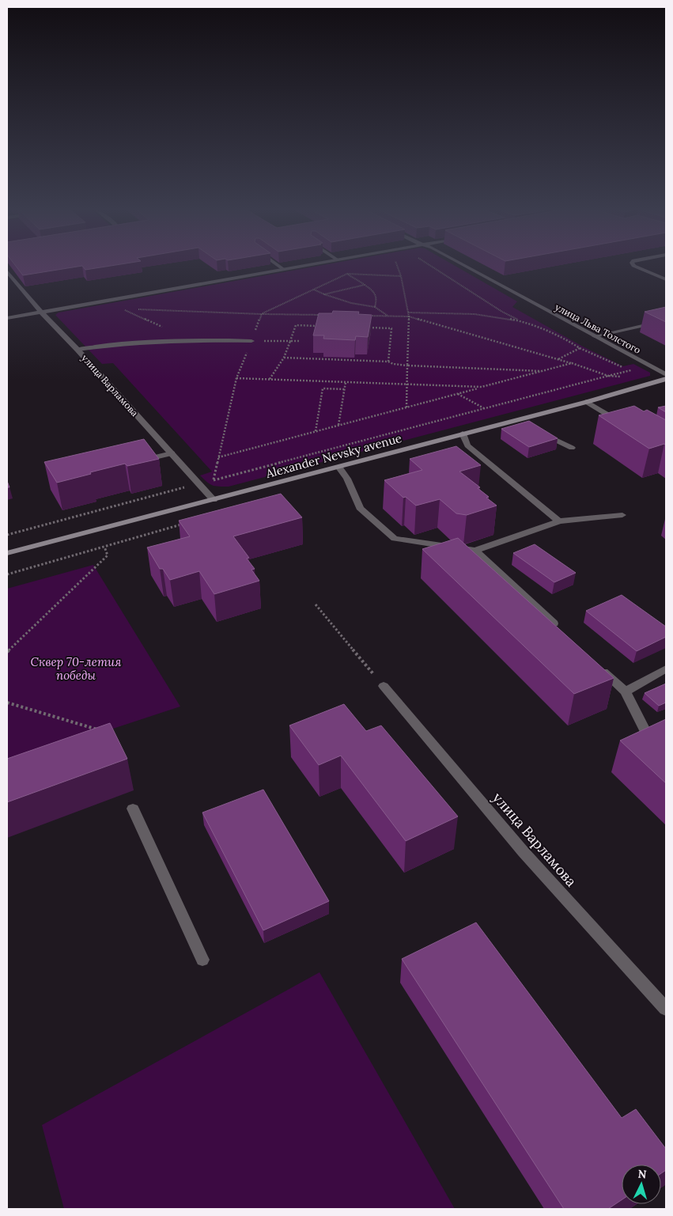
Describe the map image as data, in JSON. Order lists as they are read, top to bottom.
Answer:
{
  "streets": {
    "main road": ["Alexander Nevsky avenue"],
    "street": ["улица Льва Толстого", "улица Варламова"]
  },
  "crossings": [
    ["улица Варламова", "Alexander Nevsky avenue"]
  ],
  "parks": ["Сквер 70-летия победы"],
  "north": "top"
}
